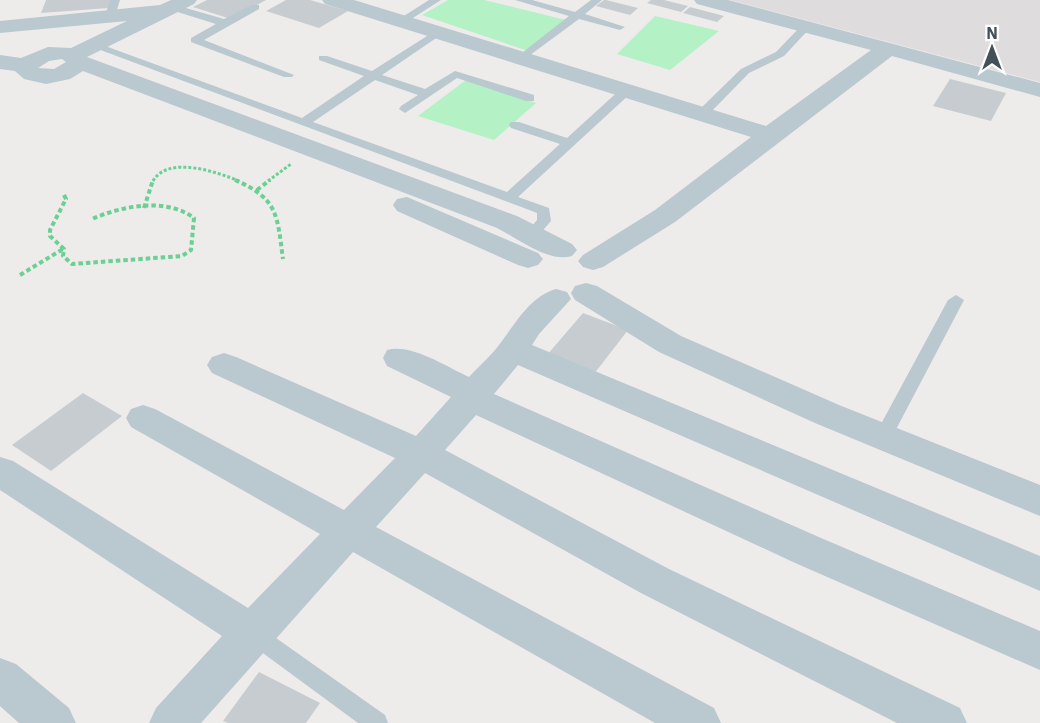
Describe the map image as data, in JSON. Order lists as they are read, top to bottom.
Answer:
{
  "north": "top"
}
